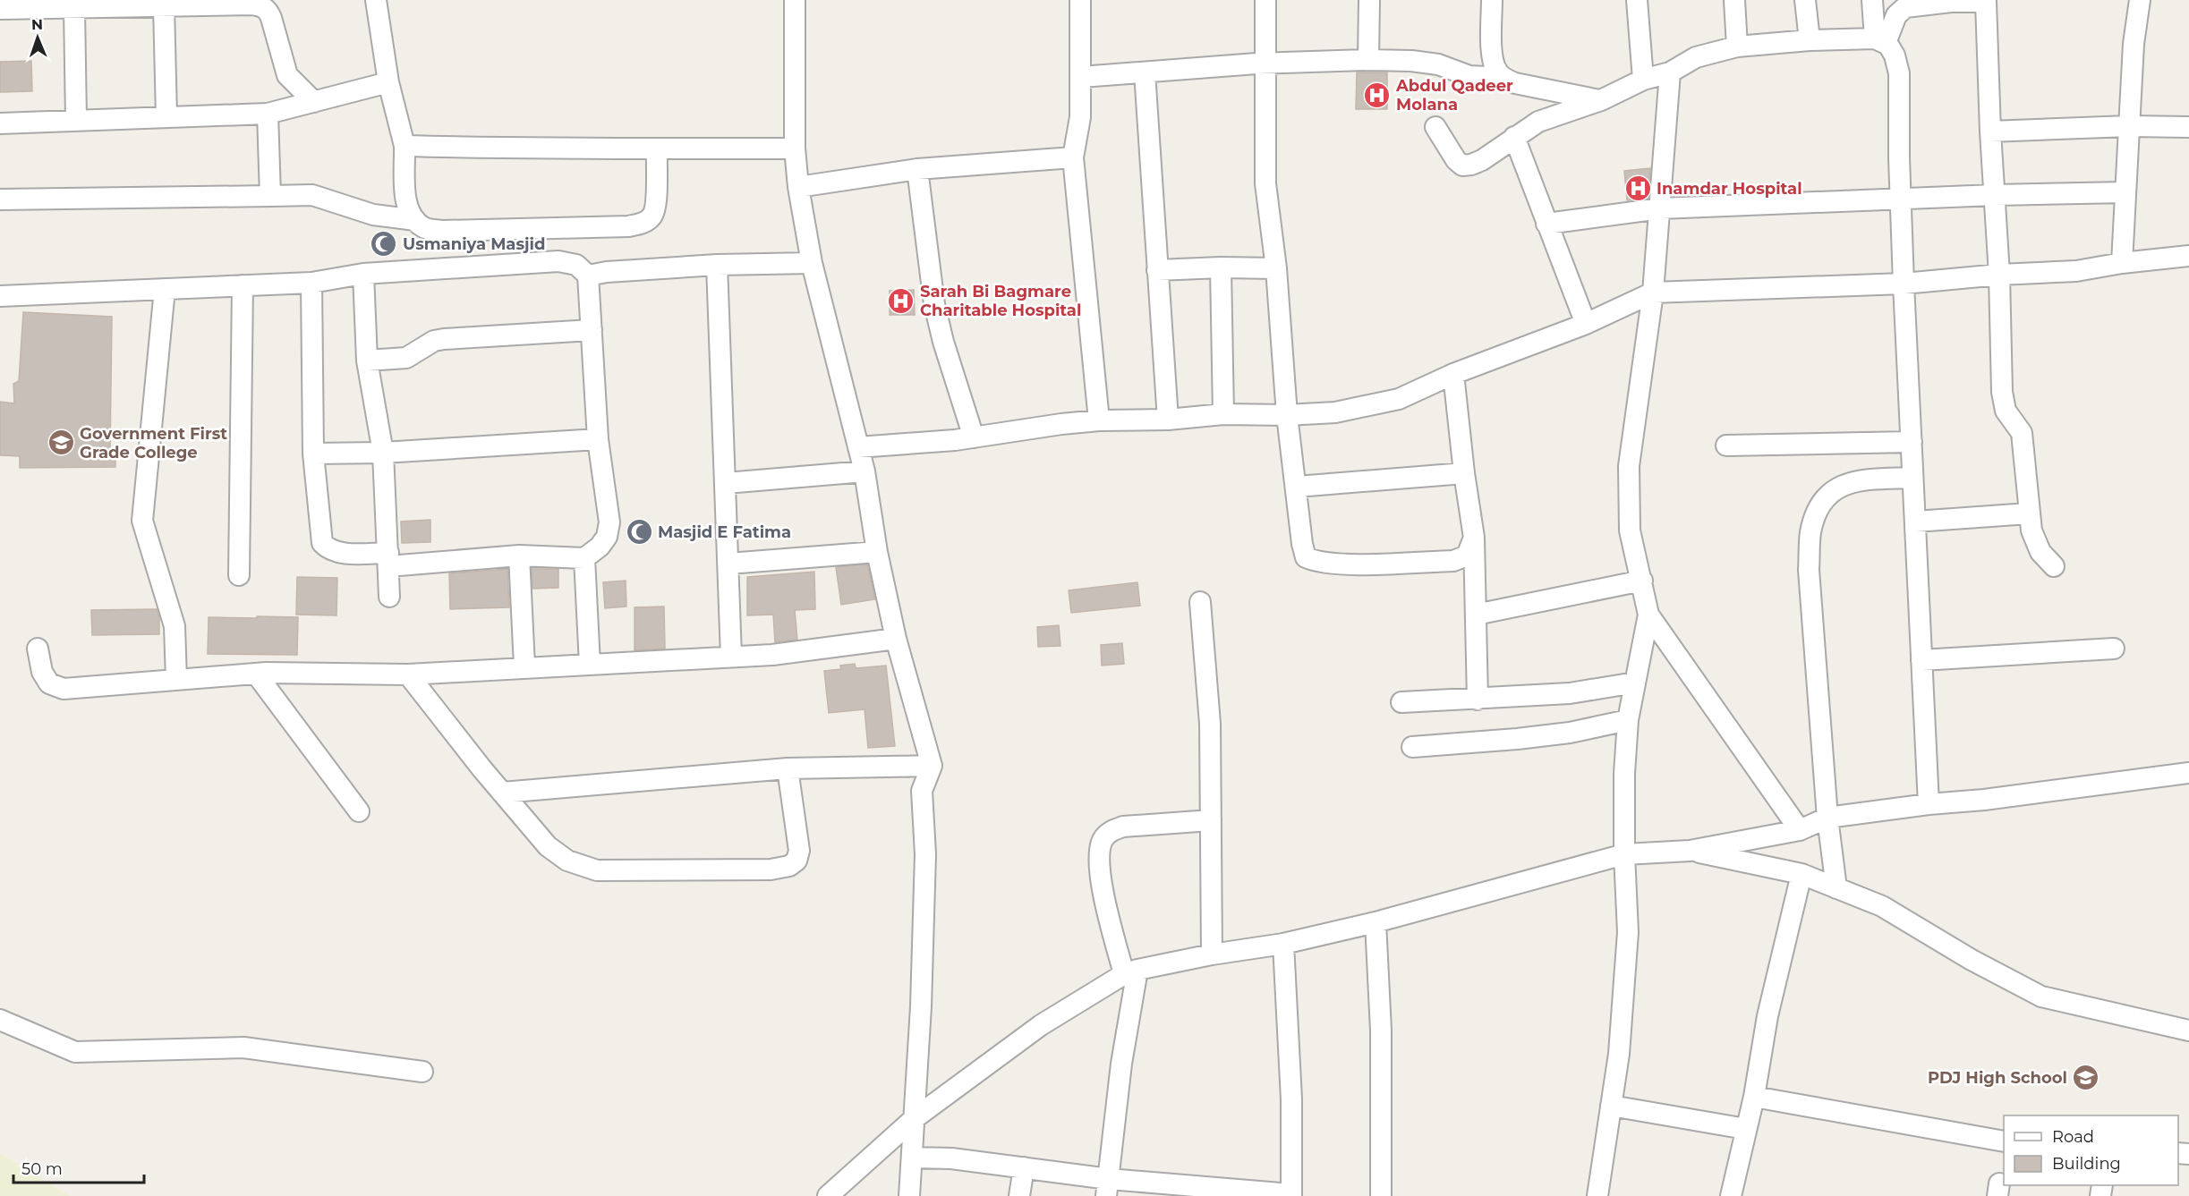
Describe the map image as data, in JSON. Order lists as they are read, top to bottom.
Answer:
{
  "places": {
    "hospital": ["Abdul Qadeer Molana", "Inamdar Hospital", "Sarah Bi Bagmare Charitable Hospital"],
    "mosque": ["Usmaniya Masjid", "Masjid E Fatima"],
    "school or university": ["Government First Grade College", "PDJ High School"]
  },
  "legend": ["Road", "Building"],
  "scale_bar": "50 m",
  "north": "top"
}
